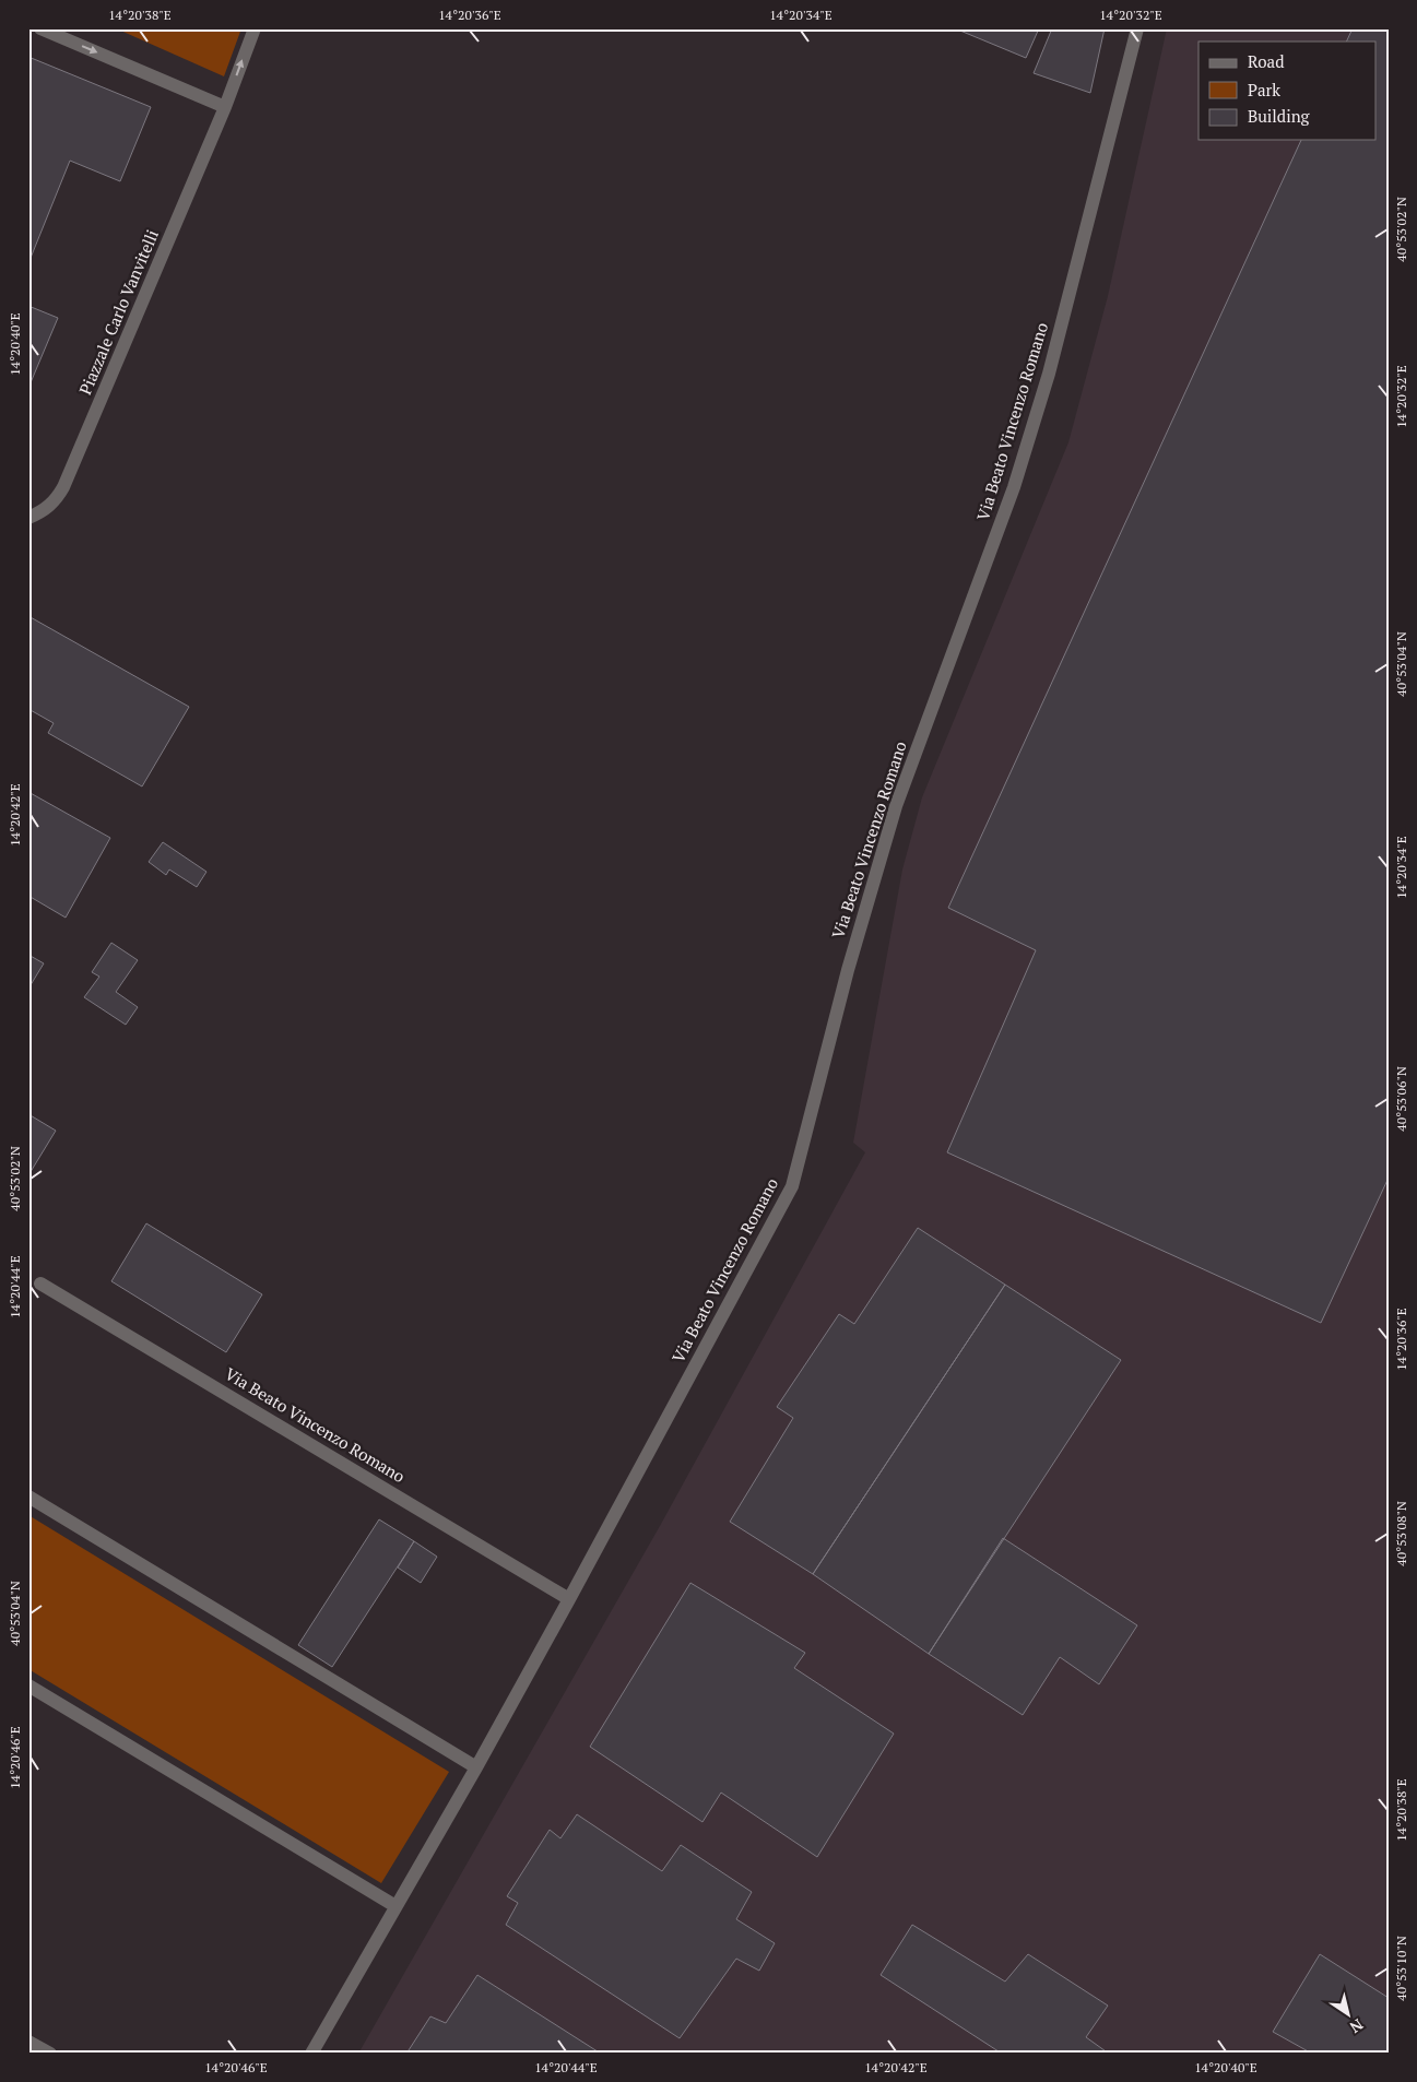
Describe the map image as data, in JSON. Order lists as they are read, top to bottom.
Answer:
{
  "streets": {
    "street": ["Piazzale Carlo Vanvitelli", "Via Beato Vincenzo Romano"]
  },
  "legend": ["Road", "Park", "Building"],
  "north": "bottom right",
  "coordinates": [
    "14°20'38\"E",
    "14°20'36\"E",
    "14°20'34\"E",
    "14°20'32\"E",
    "40°53'02\"N",
    "14°20'40\"E",
    "40°53'04\"N",
    "14°20'42\"E",
    "40°53'06\"N",
    "14°20'44\"E",
    "40°53'08\"N",
    "14°20'46\"E",
    "40°53'10\"N"
  ]
}
